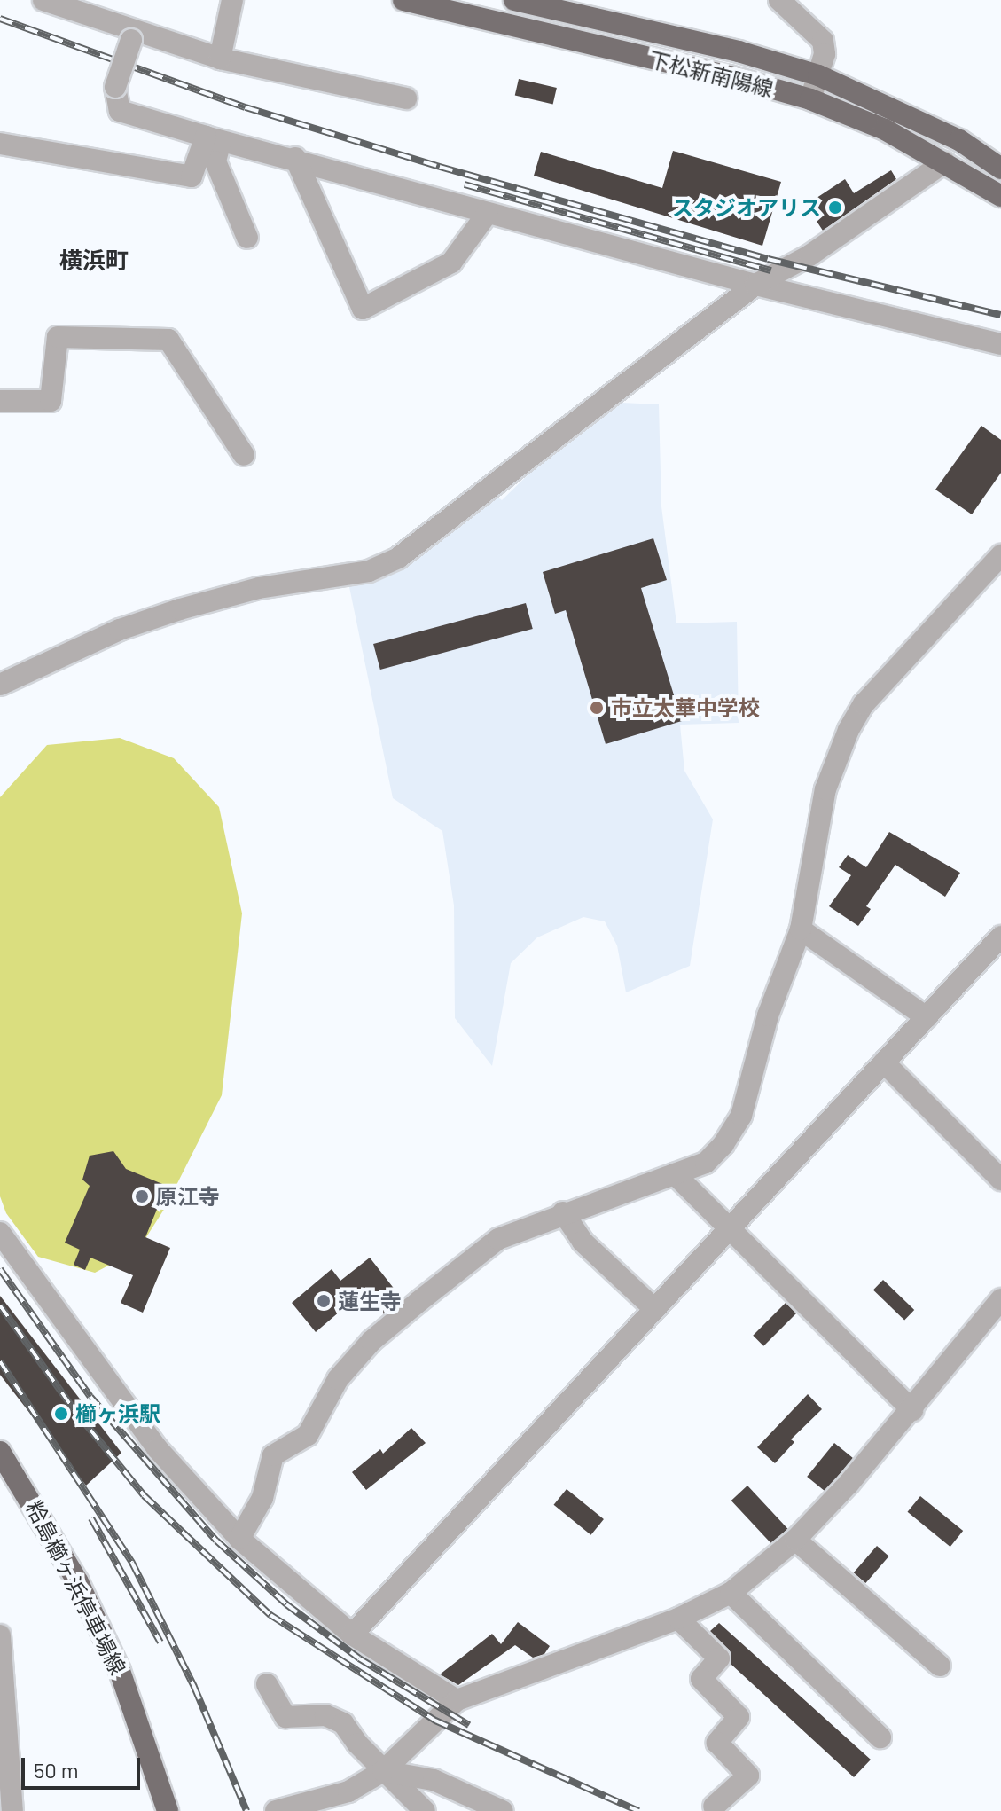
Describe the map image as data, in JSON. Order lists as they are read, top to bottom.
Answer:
{
  "streets": {
    "main road": ["下松新南陽線", "粭島櫛ヶ浜停車場線"]
  },
  "districts": ["横浜町"],
  "places": [
    "スタジオアリス",
    "市立太華中学校",
    "原江寺",
    "蓮生寺",
    "櫛ヶ浜駅"
  ],
  "scale_bar": "50 m"
}
